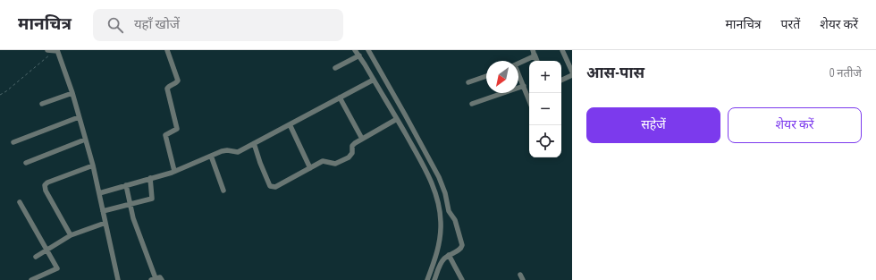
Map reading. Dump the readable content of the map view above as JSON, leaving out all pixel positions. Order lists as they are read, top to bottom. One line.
{"north":"bottom left","page":{"header":"मानचित्र","search":"यहाँ खोजें","nav":["मानचित्र","परतें","शेयर करें"],"heading":["आस-पास","0 नतीजे"],"map_buttons":["+","−"],"buttons":["सहेजें","शेयर करें"]}}
